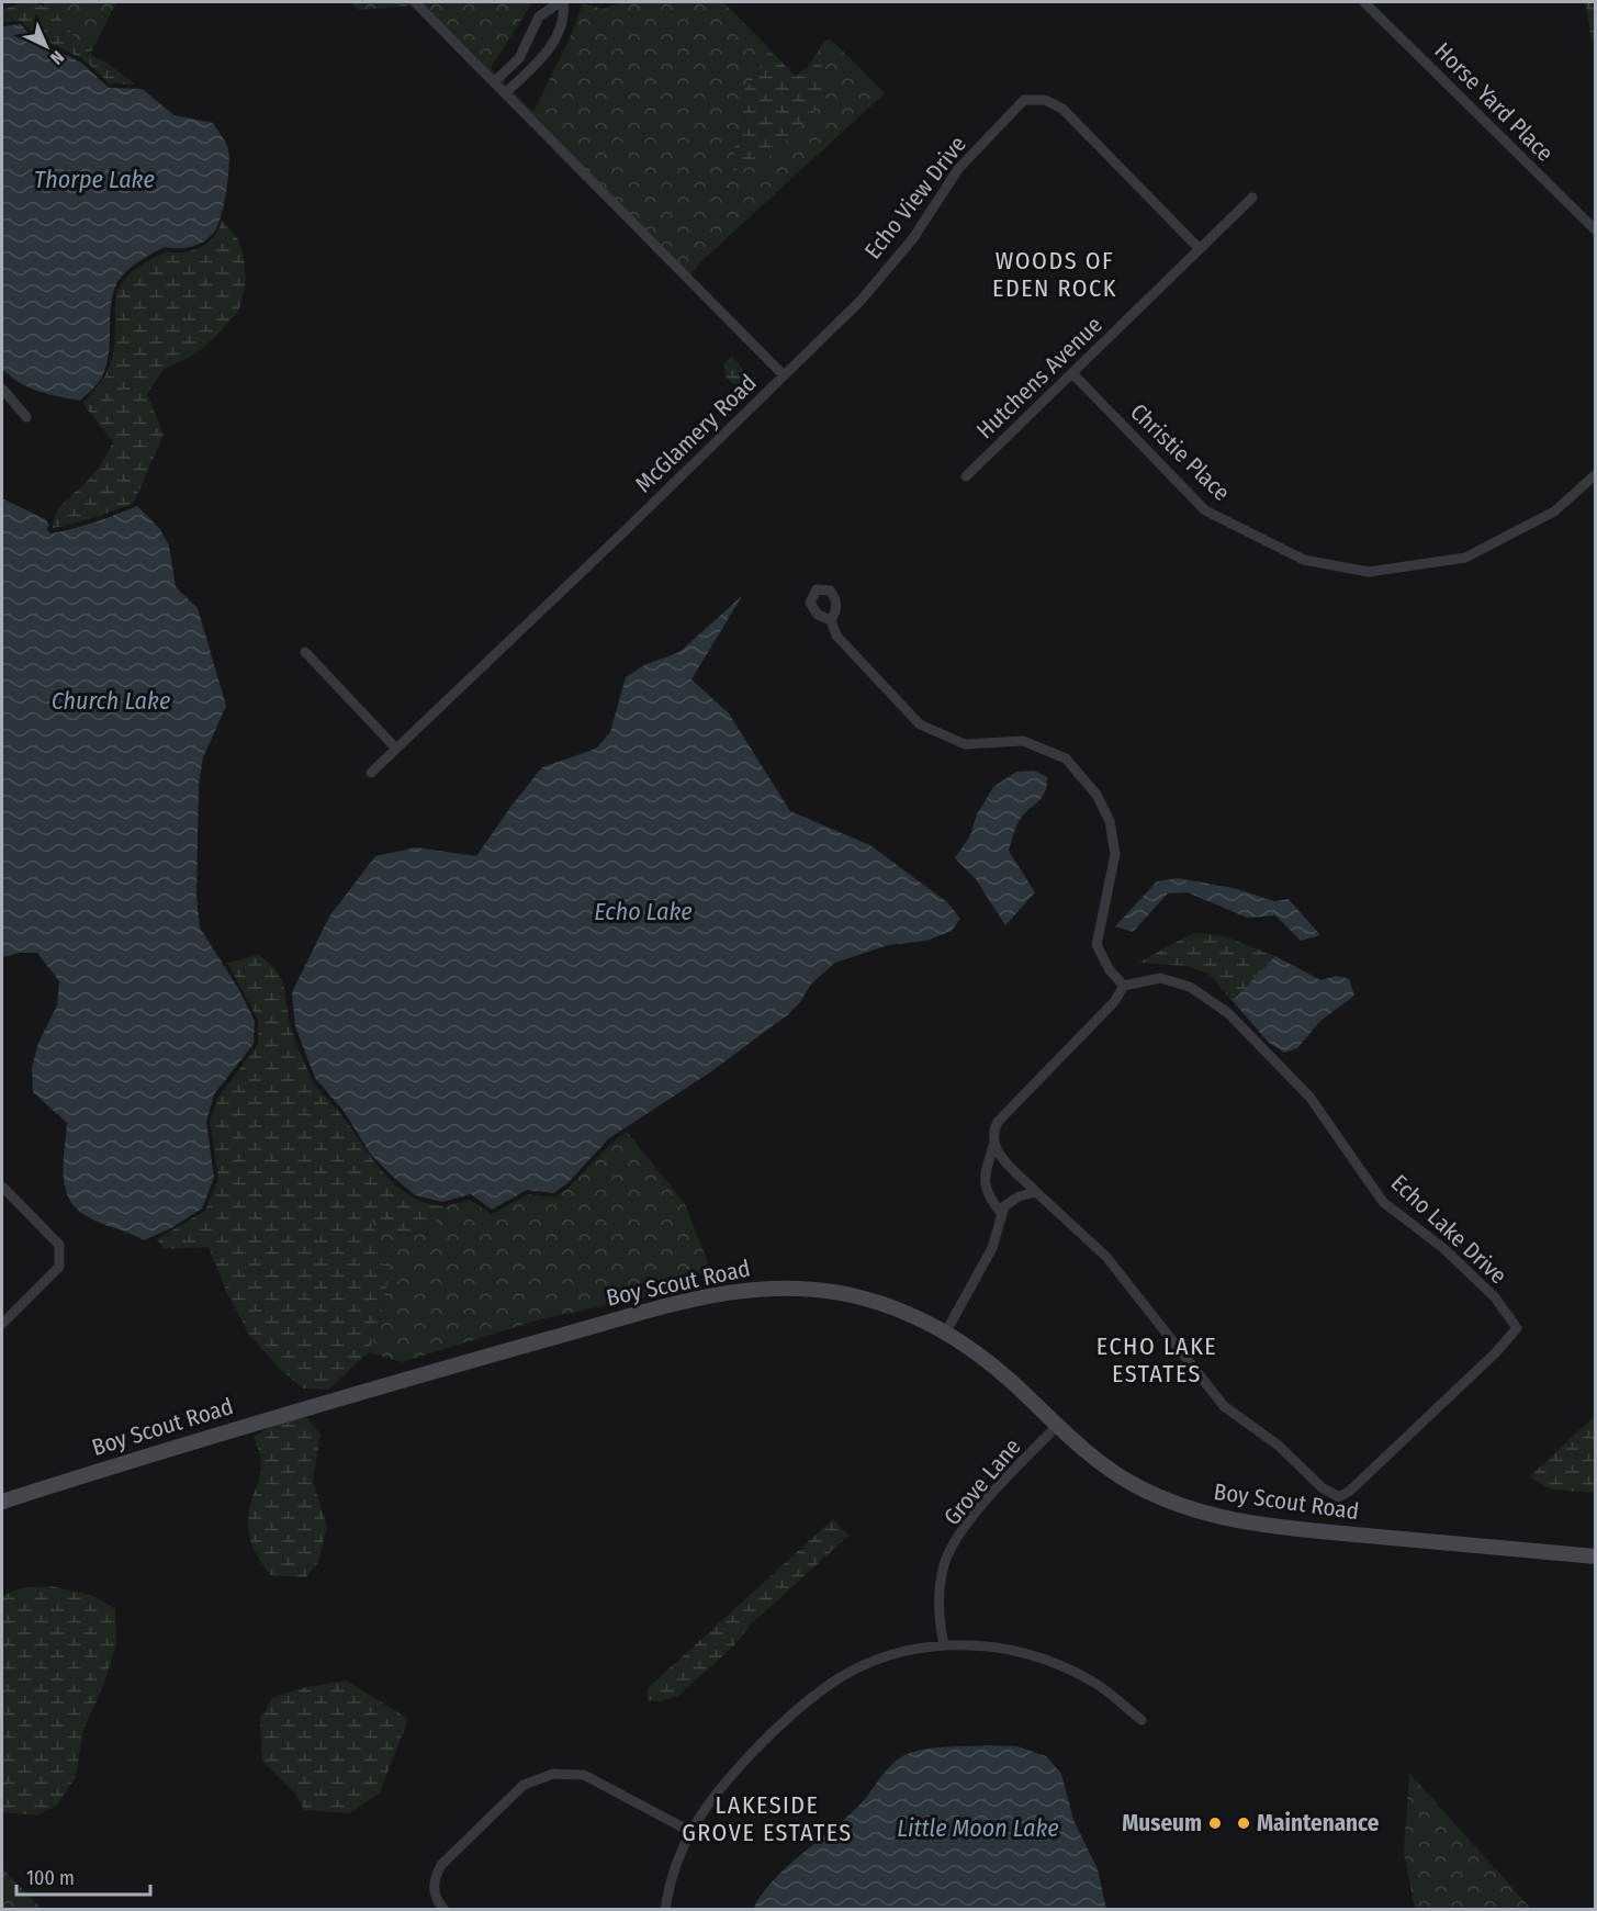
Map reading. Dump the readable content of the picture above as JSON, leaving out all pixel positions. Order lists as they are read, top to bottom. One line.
{"streets":{"street":["Horse Yard Place","Echo View Drive","Hutchens Avenue","McGlamery Road","Christie Place","Echo Lake Drive","Boy Scout Road","Grove Lane"]},"crossings":[["Echo View Drive","Hutchens Avenue"],["Echo View Drive","McGlamery Road"],["Hutchens Avenue","Christie Place"],["Boy Scout Road","Grove Lane"]],"districts":["WOODS OF EDEN ROCK","ECHO LAKE ESTATES","LAKESIDE GROVE ESTATES"],"water":["Thorpe Lake","Church Lake","Echo Lake","Little Moon Lake"],"places":["Museum","Maintenance"],"scale_bar":"100 m","north":"bottom right"}
